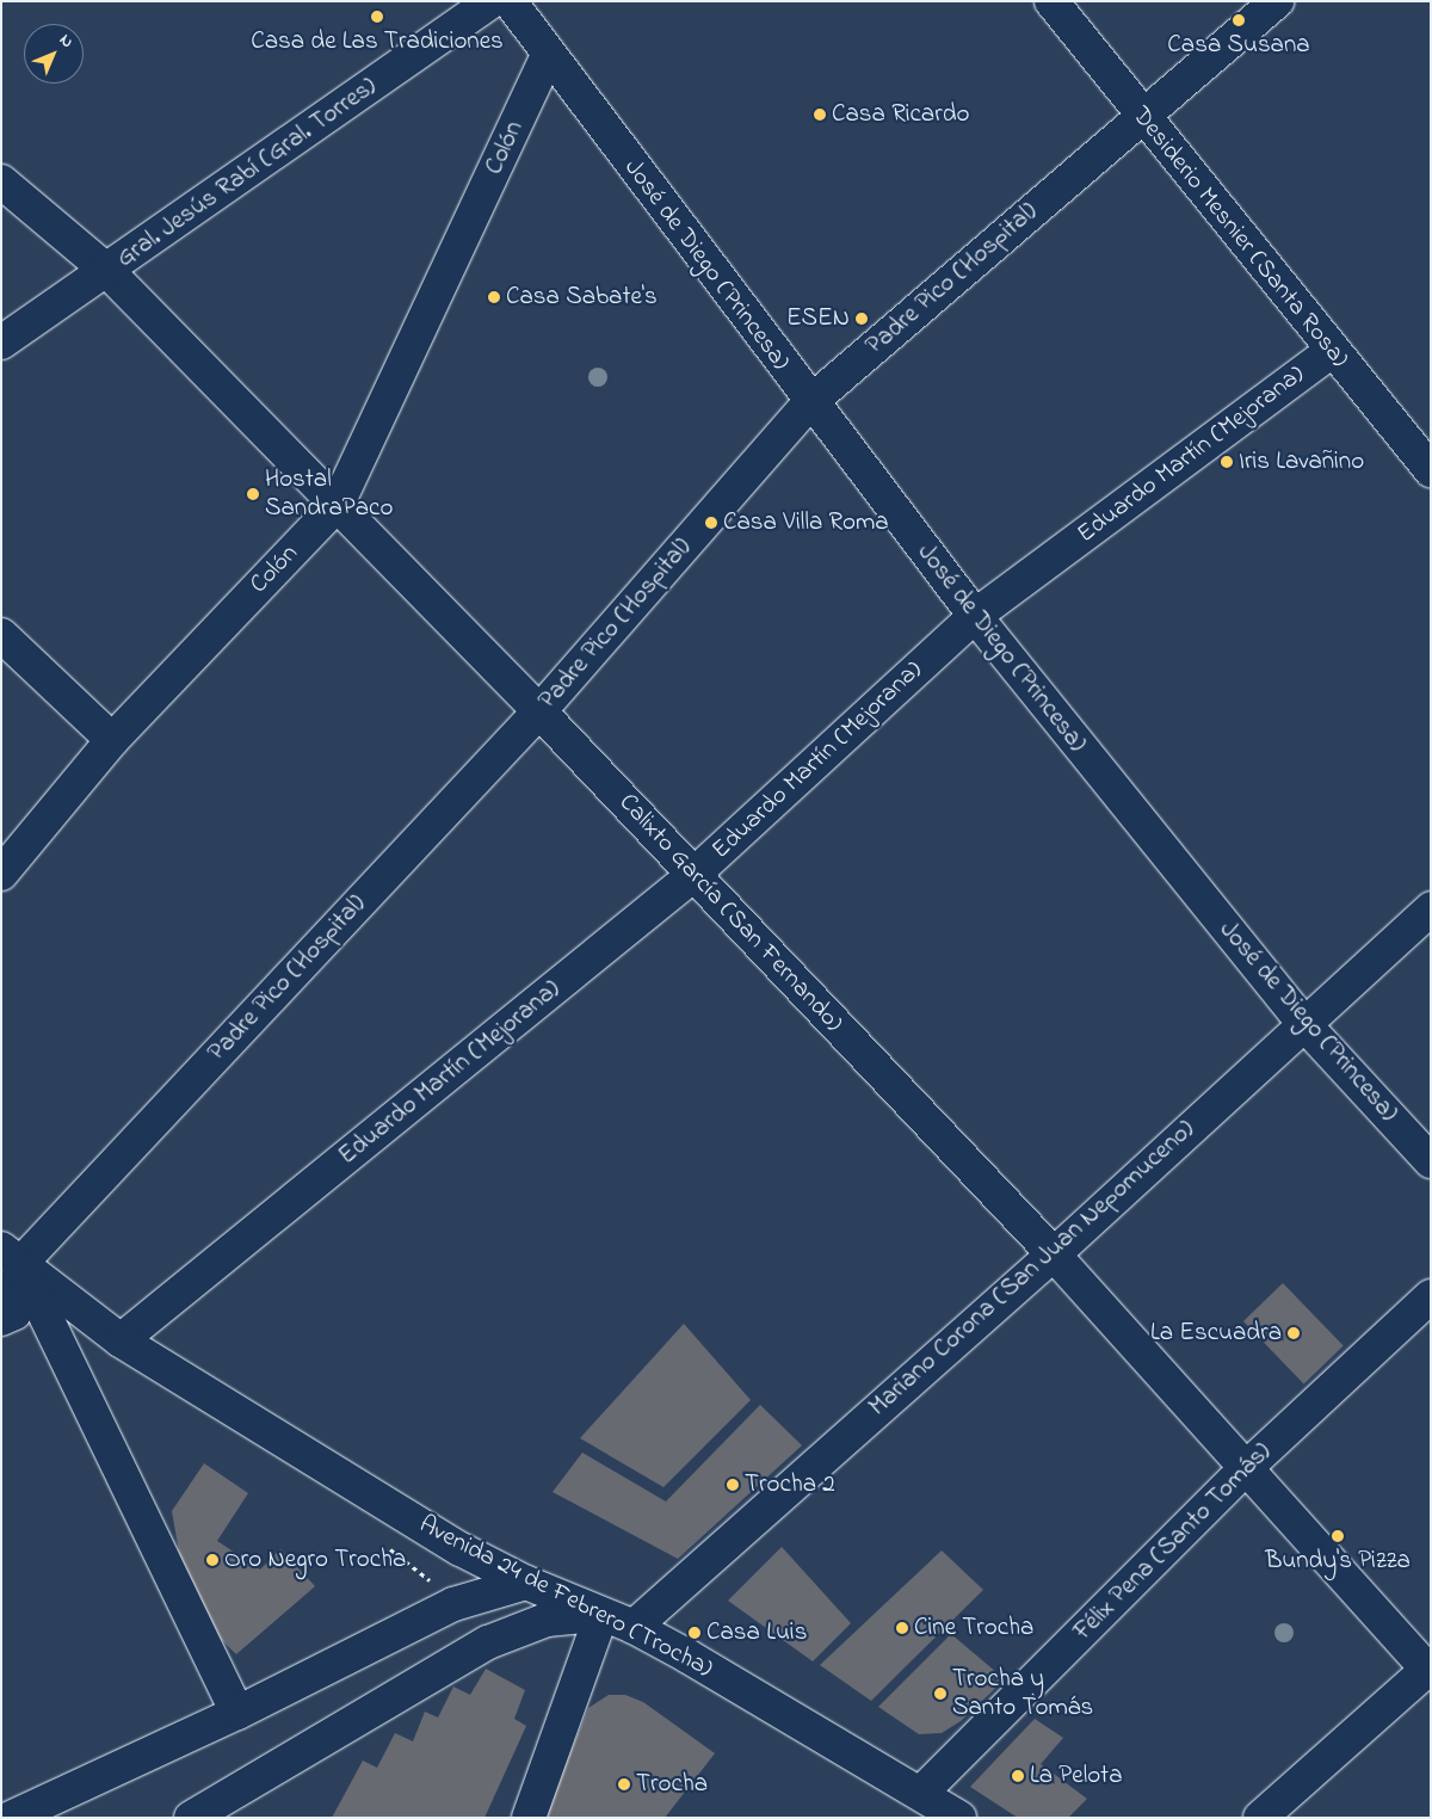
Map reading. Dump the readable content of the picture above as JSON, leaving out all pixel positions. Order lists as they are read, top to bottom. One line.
{"streets":{"street":["Colón","Gral. Jesús Rabí (Gral. Torres)","Desiderio Mesnier (Santa Rosa)","José de Diego (Princesa)","Padre Pico (Hospital)","Eduardo Martín (Mejorana)","Calixto García (San Fernando)","Mariano Corona (San Juan Nepomuceno)","Félix Pena (Santo Tomás)","Avenida 24 de Febrero (Trocha)"]},"crossings":[["Colón","José de Diego (Princesa)"],["Colón","Calixto García (San Fernando)"],["Gral. Jesús Rabí (Gral. Torres)","Calixto García (San Fernando)"],["Desiderio Mesnier (Santa Rosa)","Padre Pico (Hospital)"],["Desiderio Mesnier (Santa Rosa)","Eduardo Martín (Mejorana)"],["José de Diego (Princesa)","Padre Pico (Hospital)"],["José de Diego (Princesa)","Eduardo Martín (Mejorana)"],["José de Diego (Princesa)","Mariano Corona (San Juan Nepomuceno)"],["Padre Pico (Hospital)","Calixto García (San Fernando)"],["Padre Pico (Hospital)","Avenida 24 de Febrero (Trocha)"],["Eduardo Martín (Mejorana)","Calixto García (San Fernando)"],["Eduardo Martín (Mejorana)","Avenida 24 de Febrero (Trocha)"],["Calixto García (San Fernando)","Mariano Corona (San Juan Nepomuceno)"],["Calixto García (San Fernando)","Félix Pena (Santo Tomás)"],["Mariano Corona (San Juan Nepomuceno)","Avenida 24 de Febrero (Trocha)"],["Félix Pena (Santo Tomás)","Avenida 24 de Febrero (Trocha)"]],"places":["Casa de Las Tradiciones","Casa Susana","Casa Ricardo","Casa Sabate's","ESEN","Iris Lavañino","Hostal SandraPaco","Casa Villa Roma","La Escuadra","Trocha 2","Bundy's Pizza","Oro Negro Trocha","Cine Trocha","Casa Luis","Trocha y Santo Tomás","La Pelota","Trocha"],"north":"top right"}
